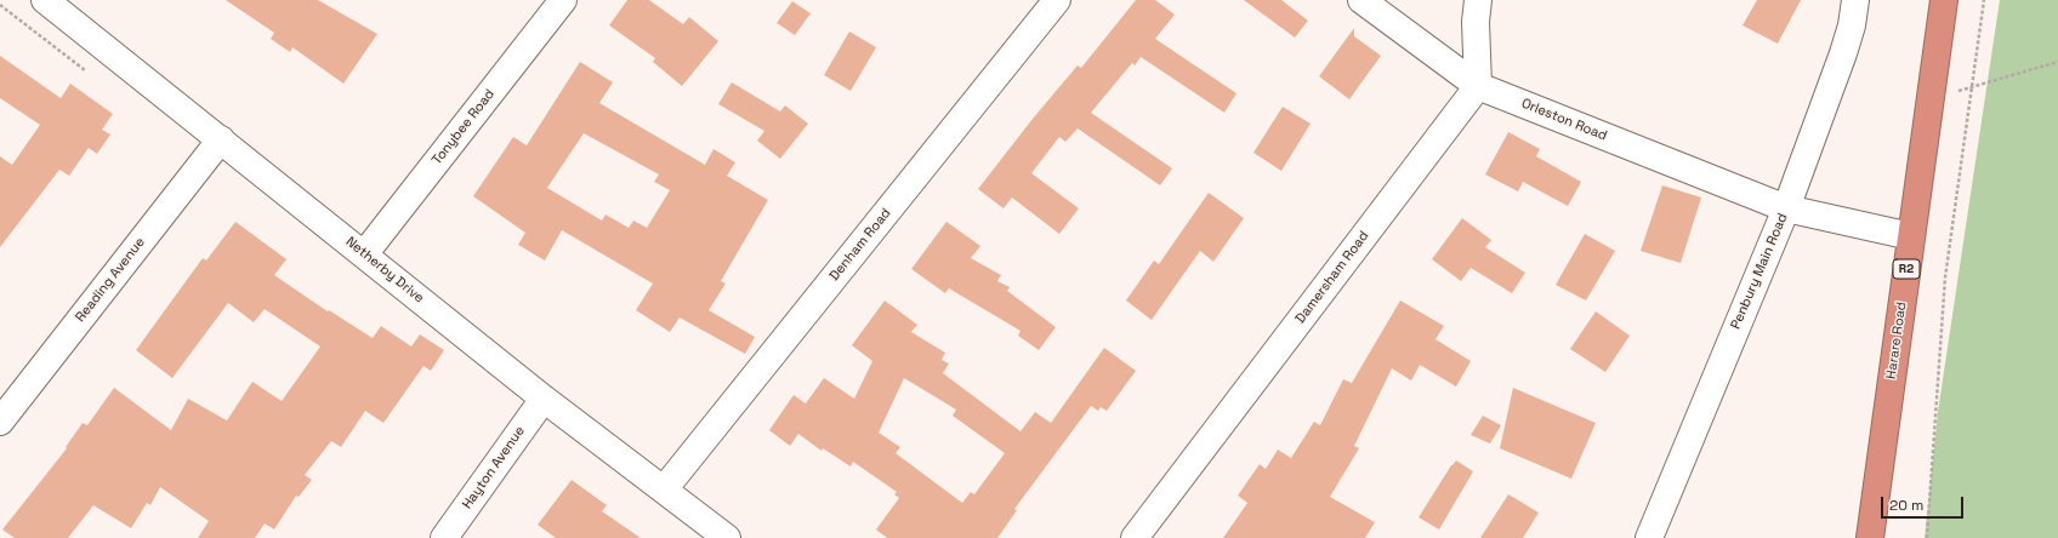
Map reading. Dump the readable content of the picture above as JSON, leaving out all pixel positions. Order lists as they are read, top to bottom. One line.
{"streets":{"highway":["R2","Harare Road"],"street":["Orleston Road","Tonybee Road","Denham Road","Netherby Drive","Penbury Main Road","Damersham Road","Reading Avenue","Hayton Avenue"]},"crossings":[["Orleston Road","Penbury Main Road"],["Orleston Road","Damersham Road"],["Orleston Road","Harare Road"],["Tonybee Road","Netherby Drive"],["Denham Road","Netherby Drive"],["Netherby Drive","Reading Avenue"],["Netherby Drive","Hayton Avenue"]],"scale_bar":"20 m"}
